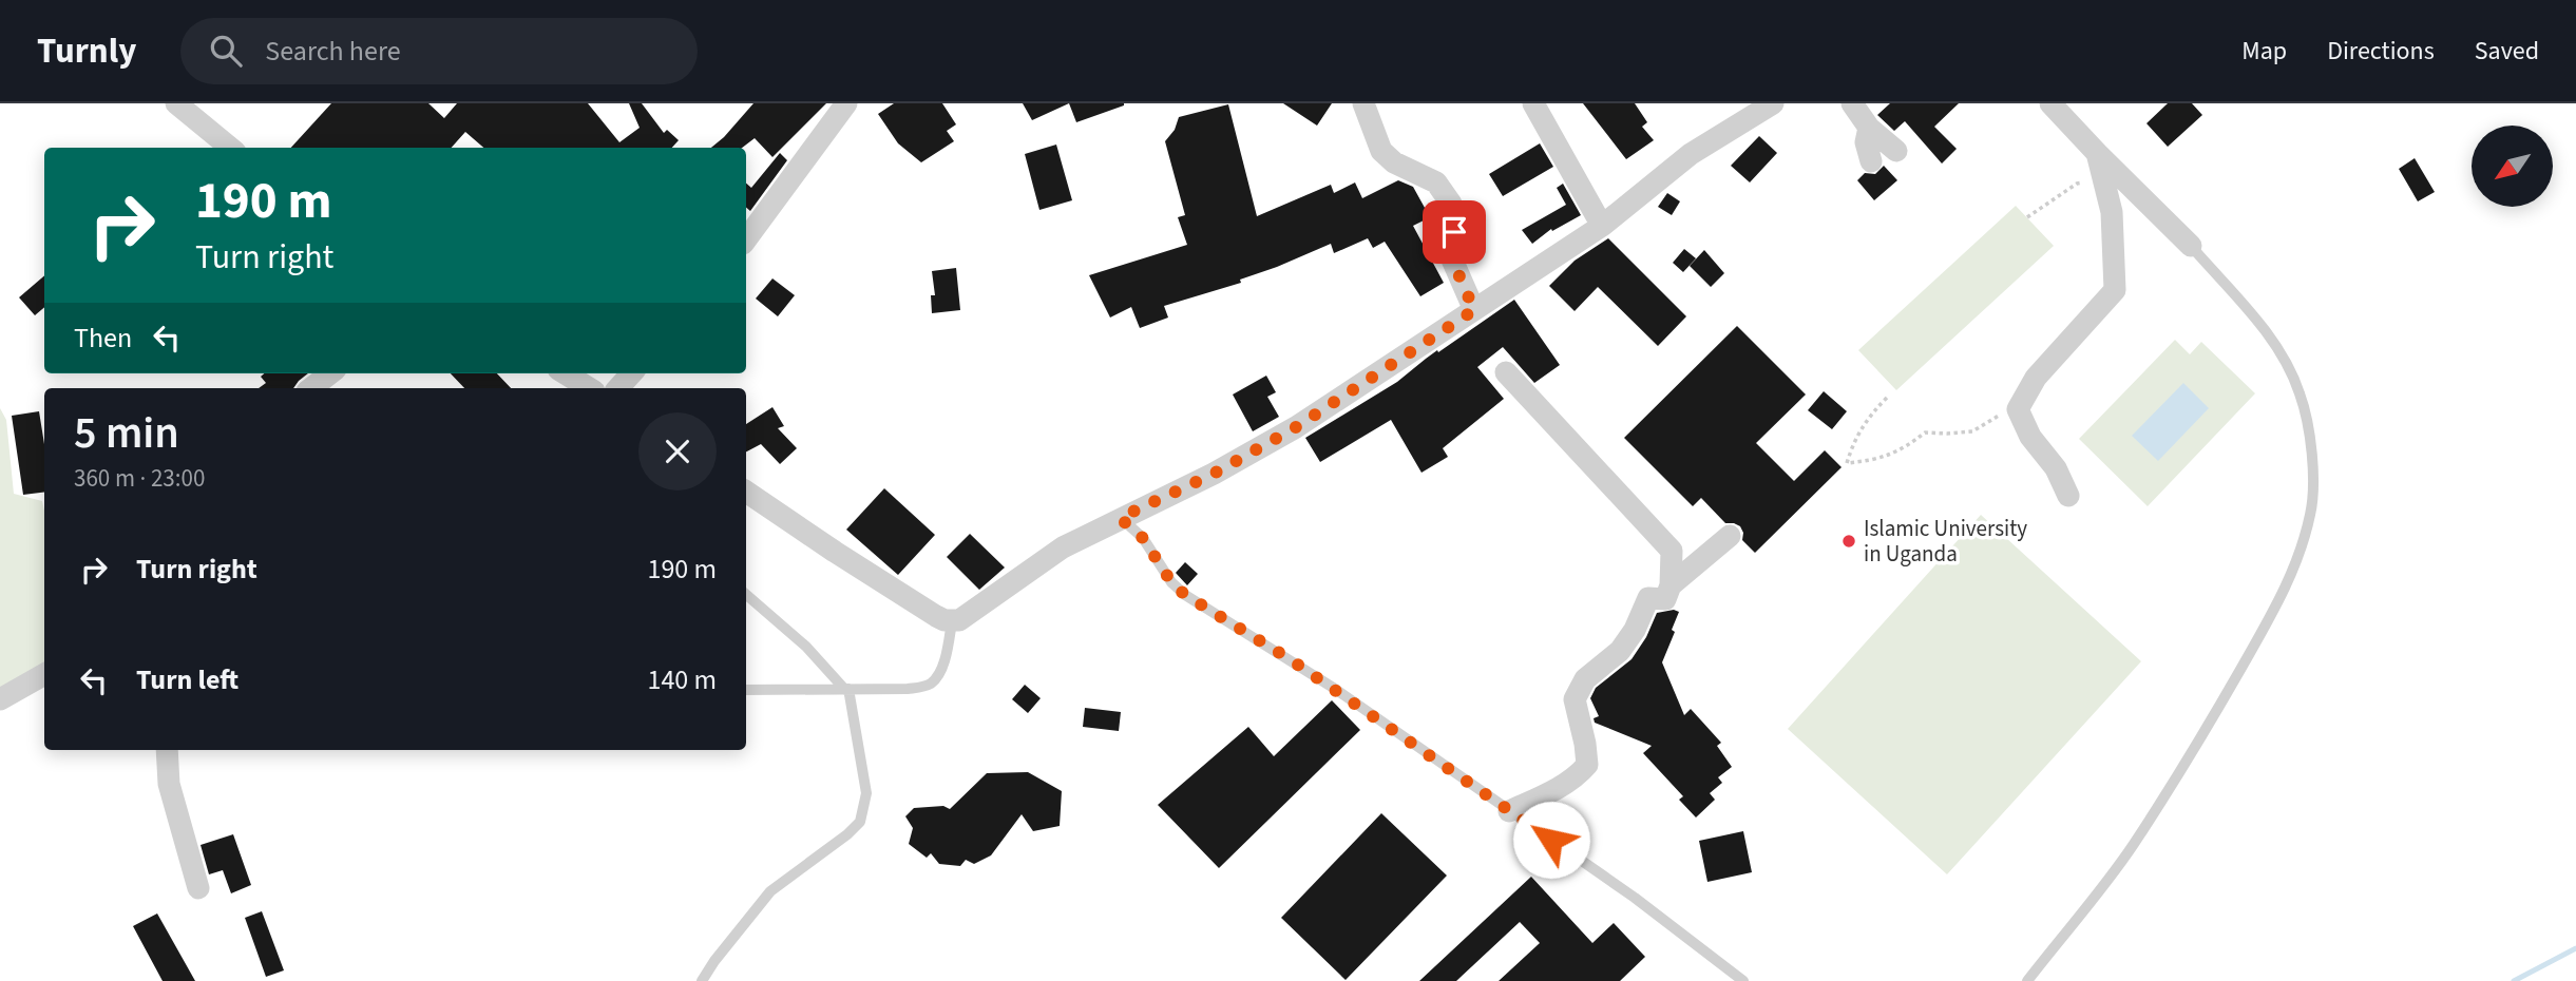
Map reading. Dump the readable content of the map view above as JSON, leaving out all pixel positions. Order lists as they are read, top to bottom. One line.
{"places":["Islamic University in Uganda"],"north":"bottom left","page":{"header":"Turnly","search":"Search here","nav":["Map","Directions","Saved"],"turn":["190 m","Turn right"],"then":"Then","heading":["5 min","360 m · 23:00"],"list":[{"name":"Turn right","value":"190 m"},{"name":"Turn left","value":"140 m"}]}}
